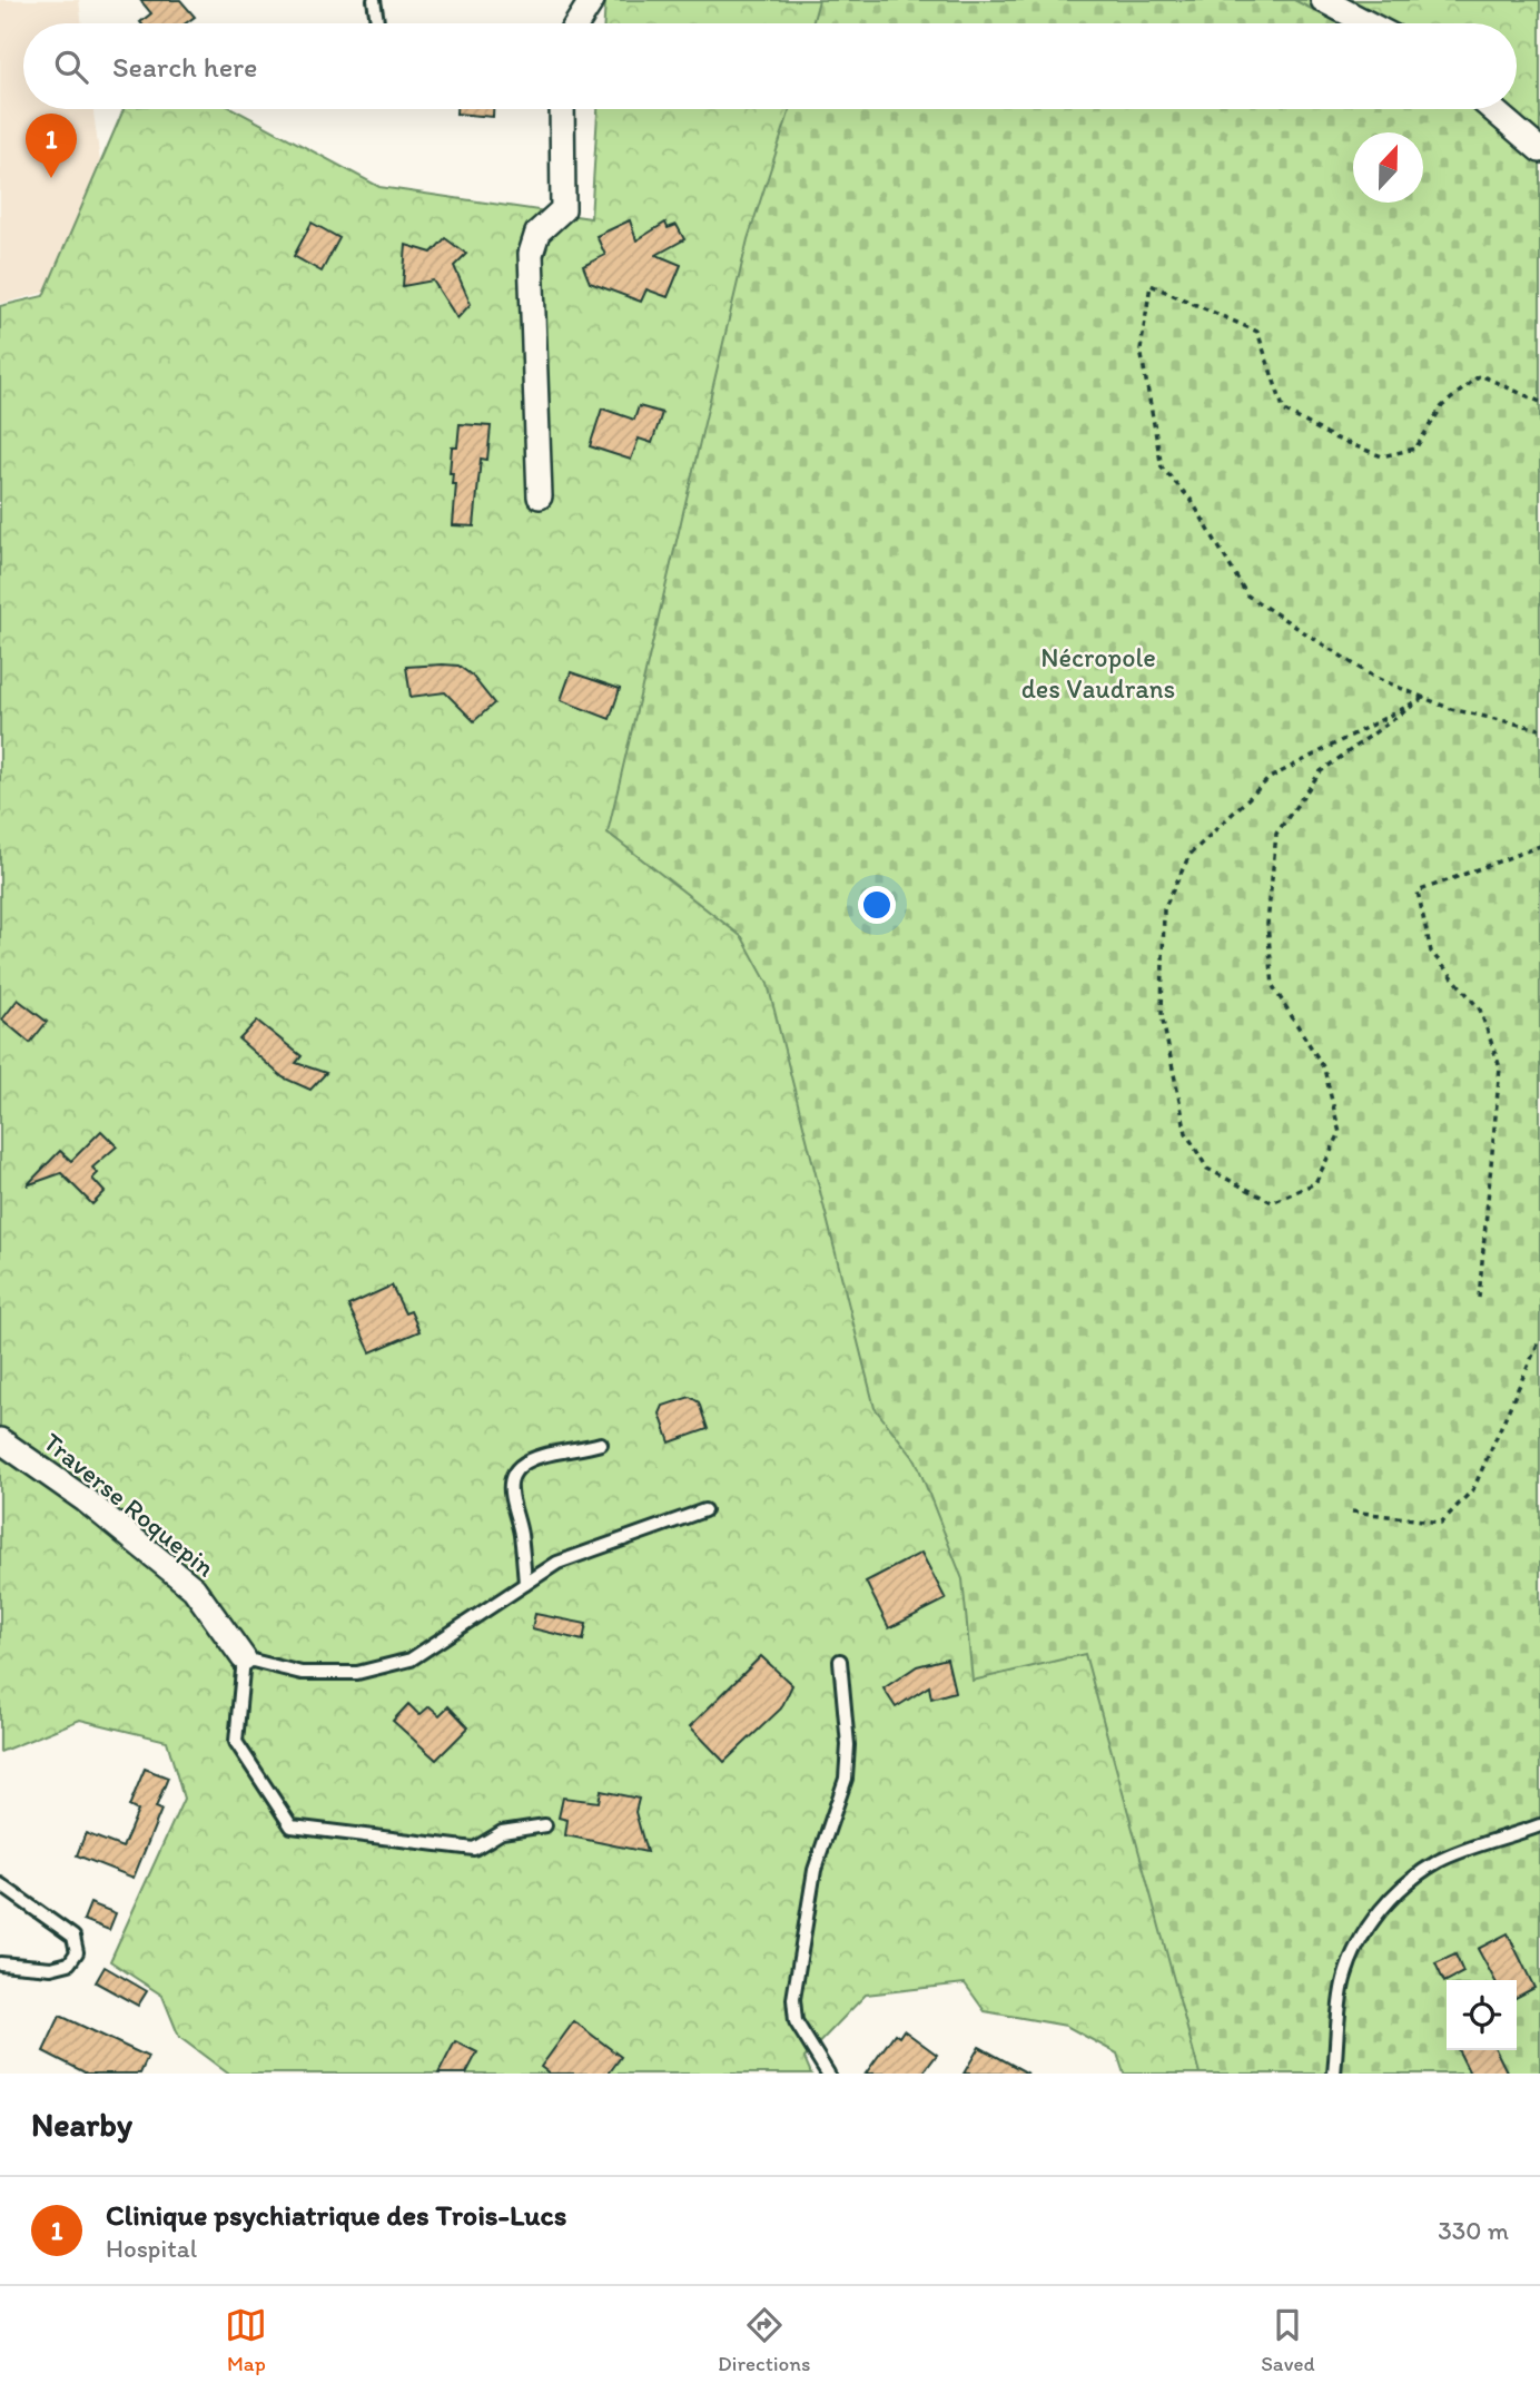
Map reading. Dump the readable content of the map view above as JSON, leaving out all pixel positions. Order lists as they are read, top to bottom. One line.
{"streets":{"street":["Traverse Roquepin"]},"parks":["Nécropole des Vaudrans"],"north":"top","page":{"search":"Search here","pins":"1","heading":"Nearby","list":[{"mark":"1","name":"Clinique psychiatrique des Trois-Lucs","note":"Hospital","value":"330 m"}],"nav":["Map","Directions","Saved"]}}
